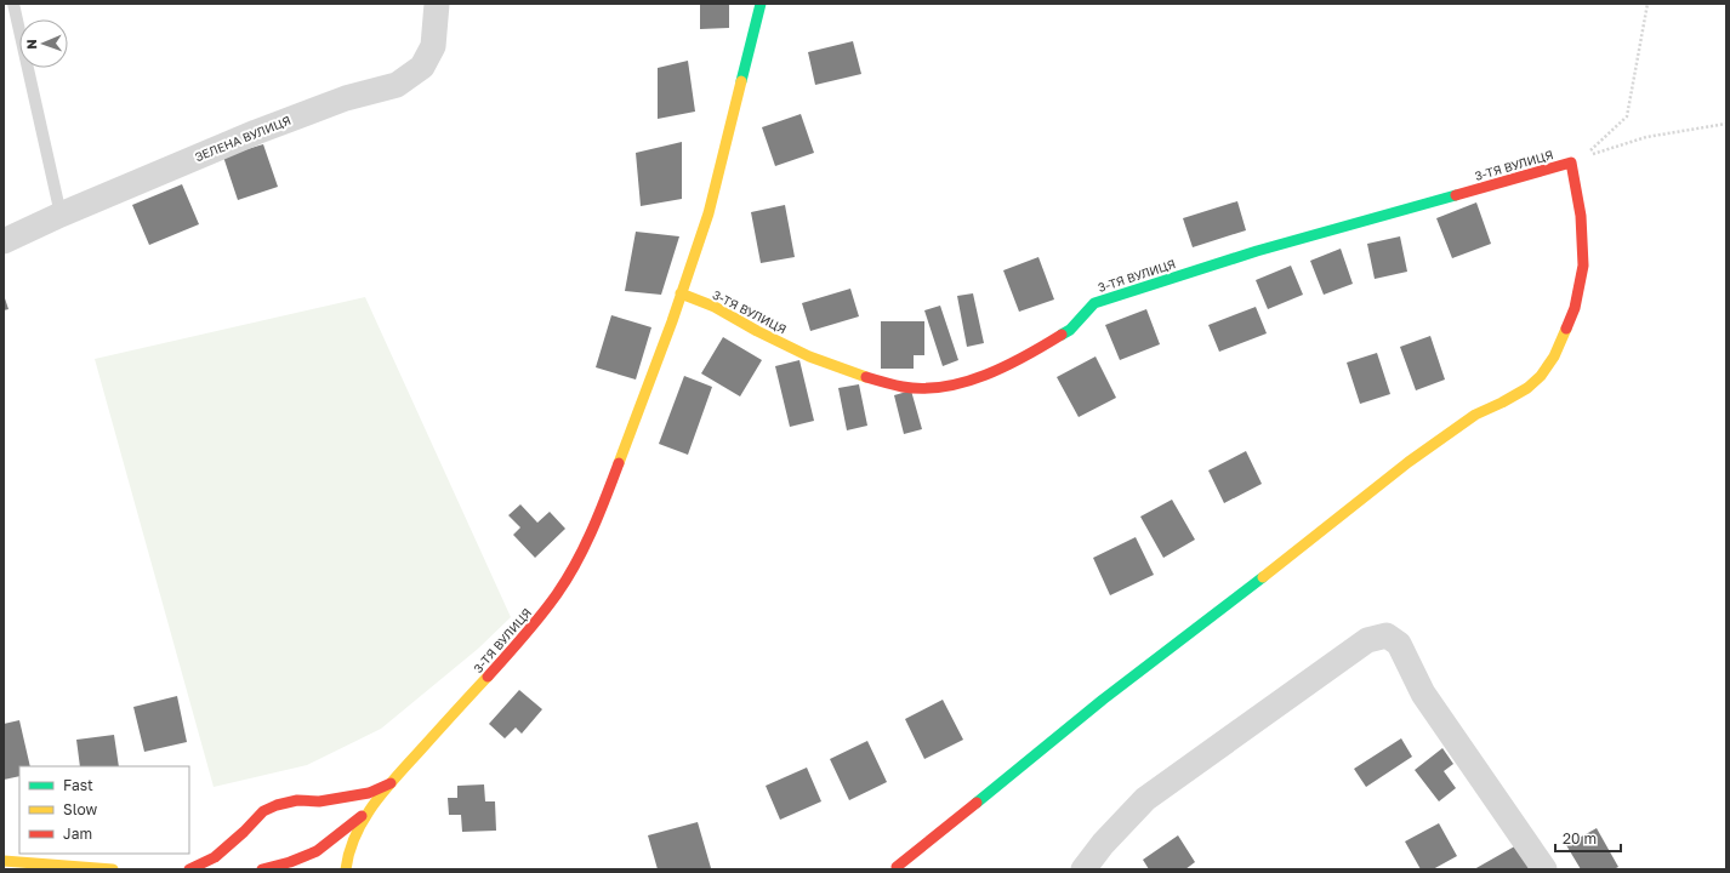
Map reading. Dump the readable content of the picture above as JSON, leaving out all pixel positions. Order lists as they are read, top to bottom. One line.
{"streets":{"street":["ЗЕЛЕНА ВУЛИЦЯ","3-ТЯ ВУЛИЦЯ"]},"legend":["Fast","Slow","Jam"],"scale_bar":"20 m","north":"left"}
